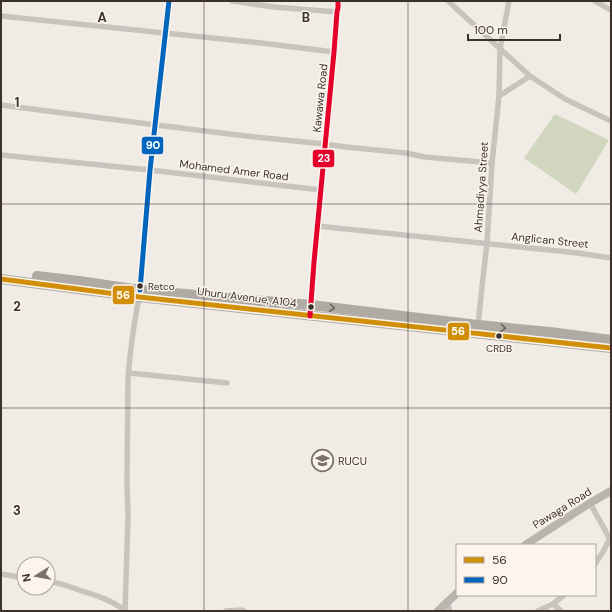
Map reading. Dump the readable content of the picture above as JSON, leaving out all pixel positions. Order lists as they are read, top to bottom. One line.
{"streets":{"highway":["Uhuru Avenue, A104"],"main road":["Pawaga Road"],"street":["Kawawa Road","Mohamed Amer Road","Ahmadiyya Street","Anglican Street"]},"crossings":[["Kawawa Road","Mohamed Amer Road"],["Kawawa Road","Anglican Street"],["Kawawa Road","Uhuru Avenue, A104"],["Ahmadiyya Street","Anglican Street"],["Ahmadiyya Street","Uhuru Avenue, A104"]],"places":{"other":["Retco","CRDB"],"school or university":["RUCU"]},"lines":["transit line 90","transit line 23","transit line 56"],"legend":["56","90"],"scale_bar":"100 m","north":"left","grid":{"columns":["A","B"],"rows":["1","2","3"]}}
